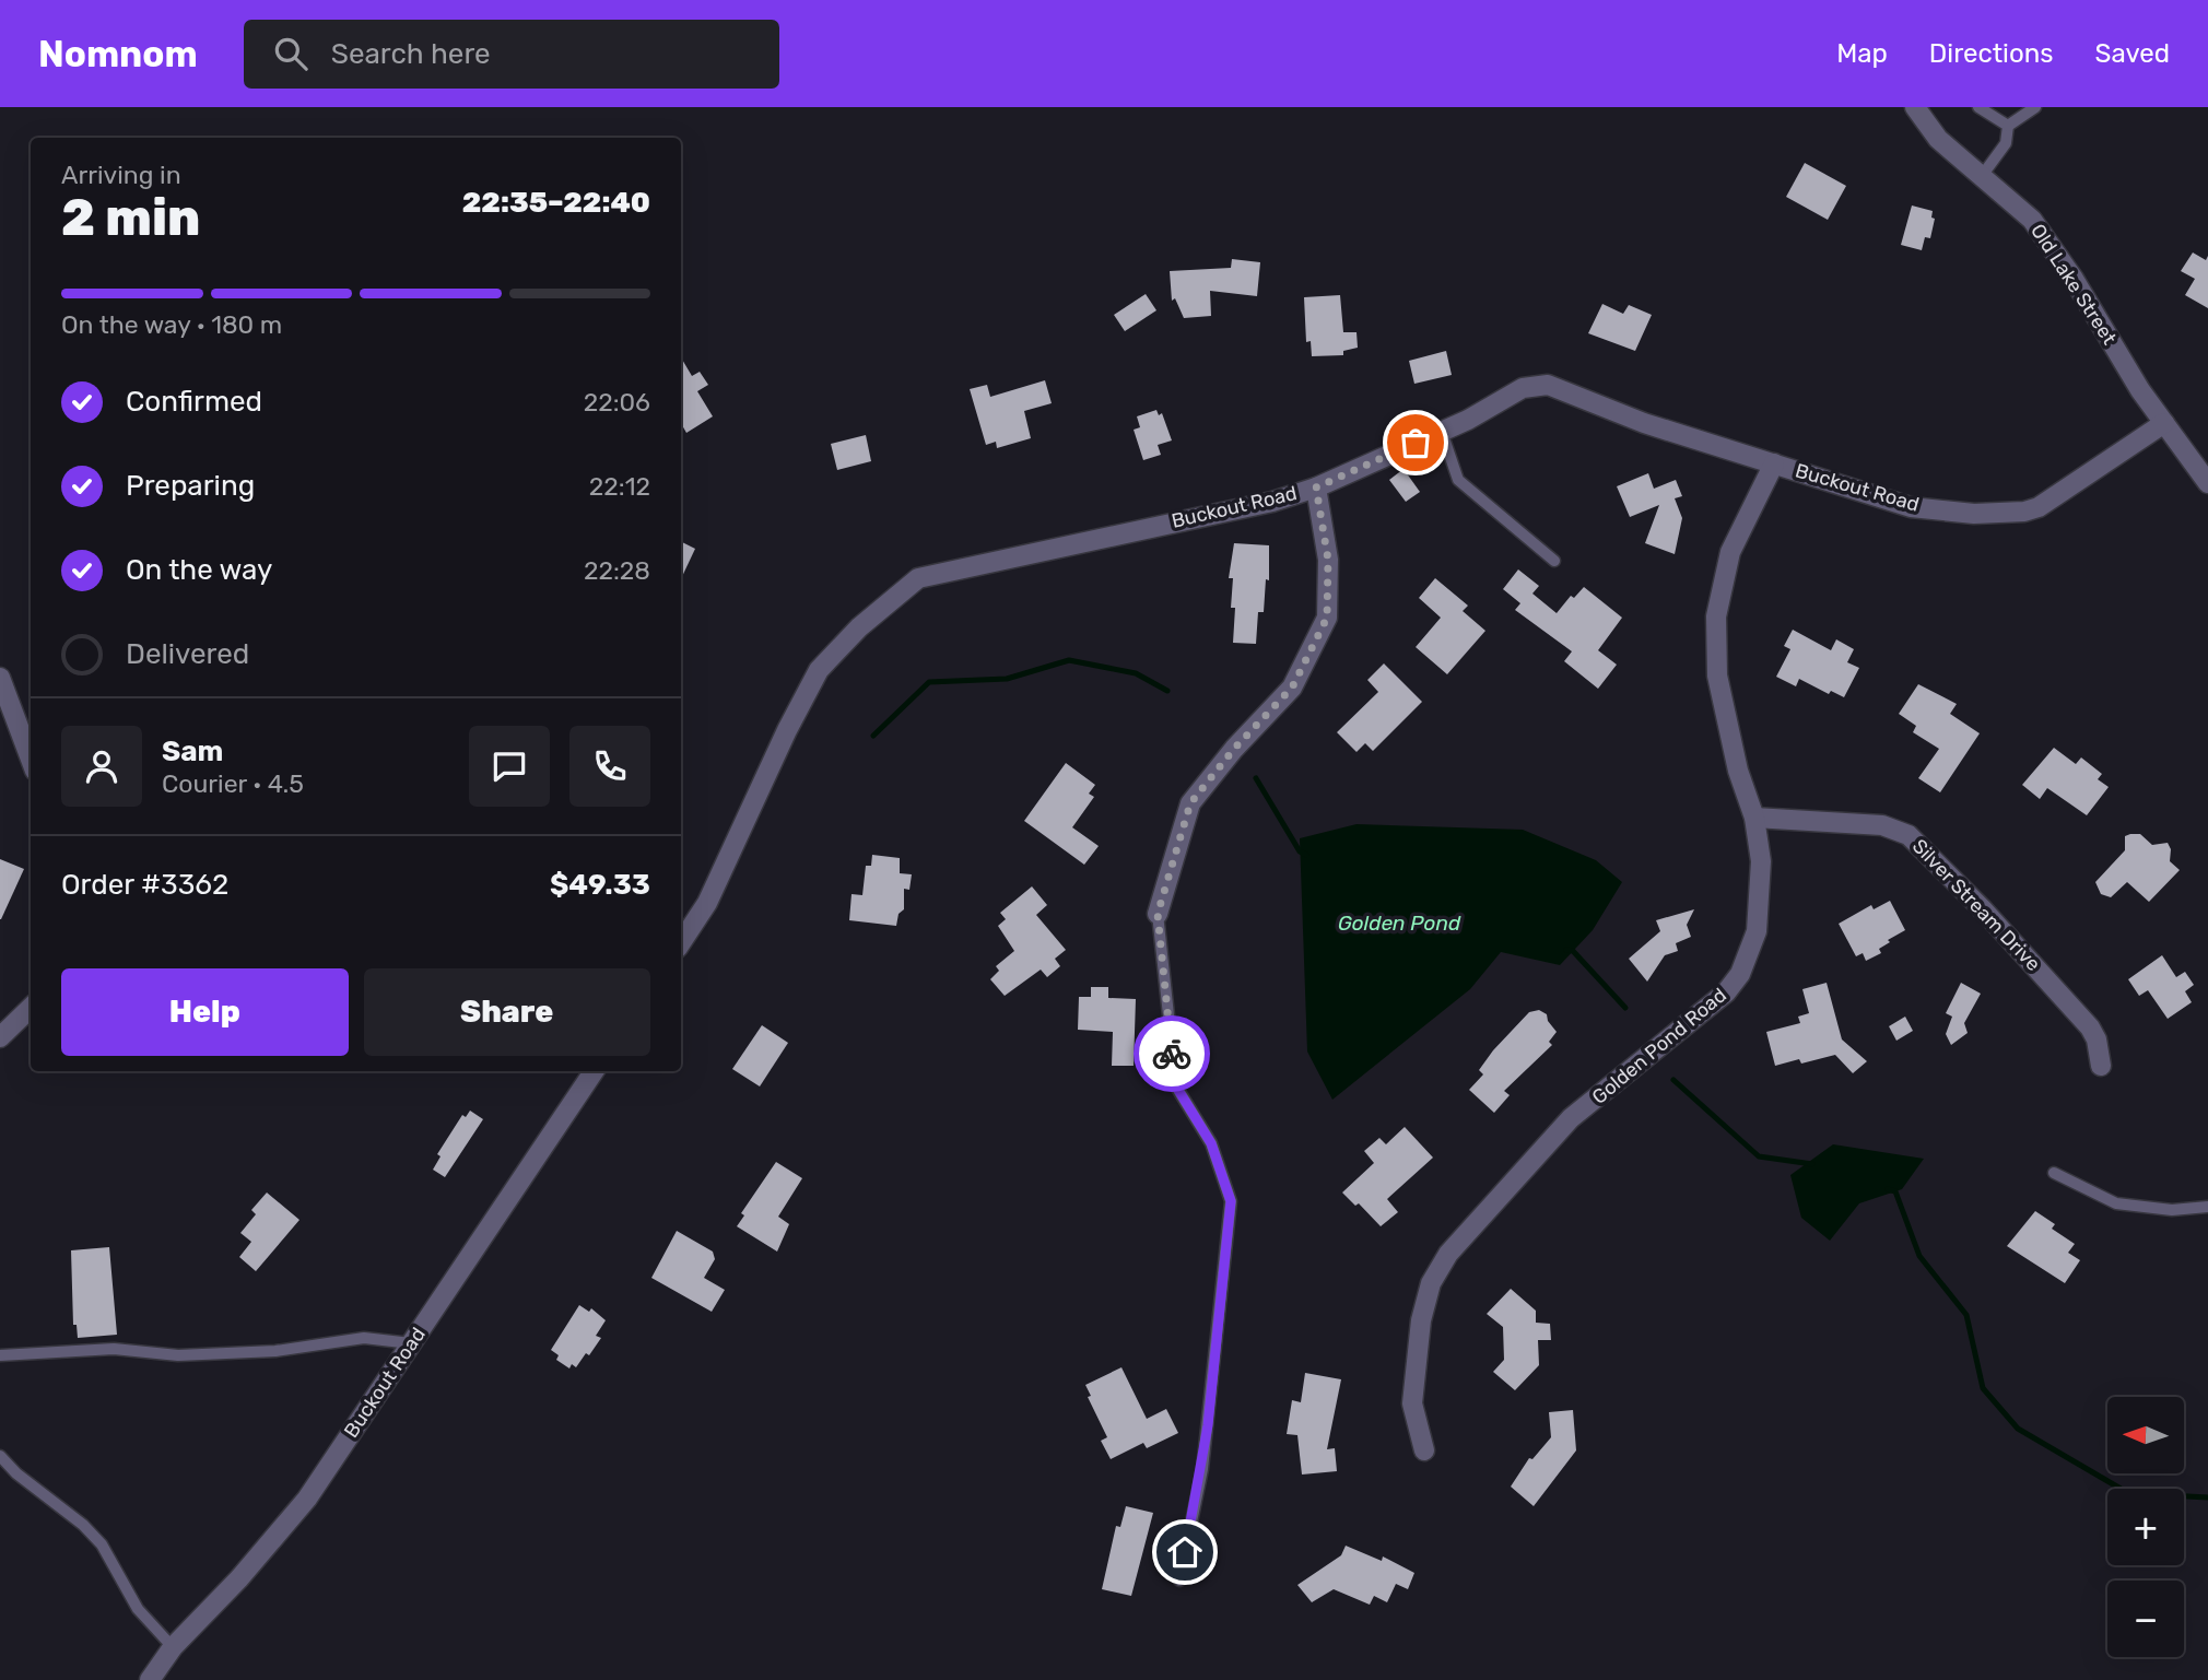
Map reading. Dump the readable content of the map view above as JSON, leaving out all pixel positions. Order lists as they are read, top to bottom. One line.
{"streets":{"street":["Old Lake Street","Buckout Road","Silver Stream Drive","Golden Pond Road"]},"crossings":[["Old Lake Street","Buckout Road"],["Buckout Road","Golden Pond Road"],["Silver Stream Drive","Golden Pond Road"]],"water":["Golden Pond"],"north":"left","page":{"header":"Nomnom","search":"Search here","nav":["Map","Directions","Saved"],"heading":["2 min","Arriving in","22:35–22:40"],"panel":["Sam","Courier · 4.5","Order #3362","$49.33"],"bar":"On the way · 180 m","list":[["Confirmed","22:06"],["Preparing","22:12"],["On the way","22:28"],"Delivered"],"buttons":["Help","Share"],"map_buttons":["+","−"]}}
